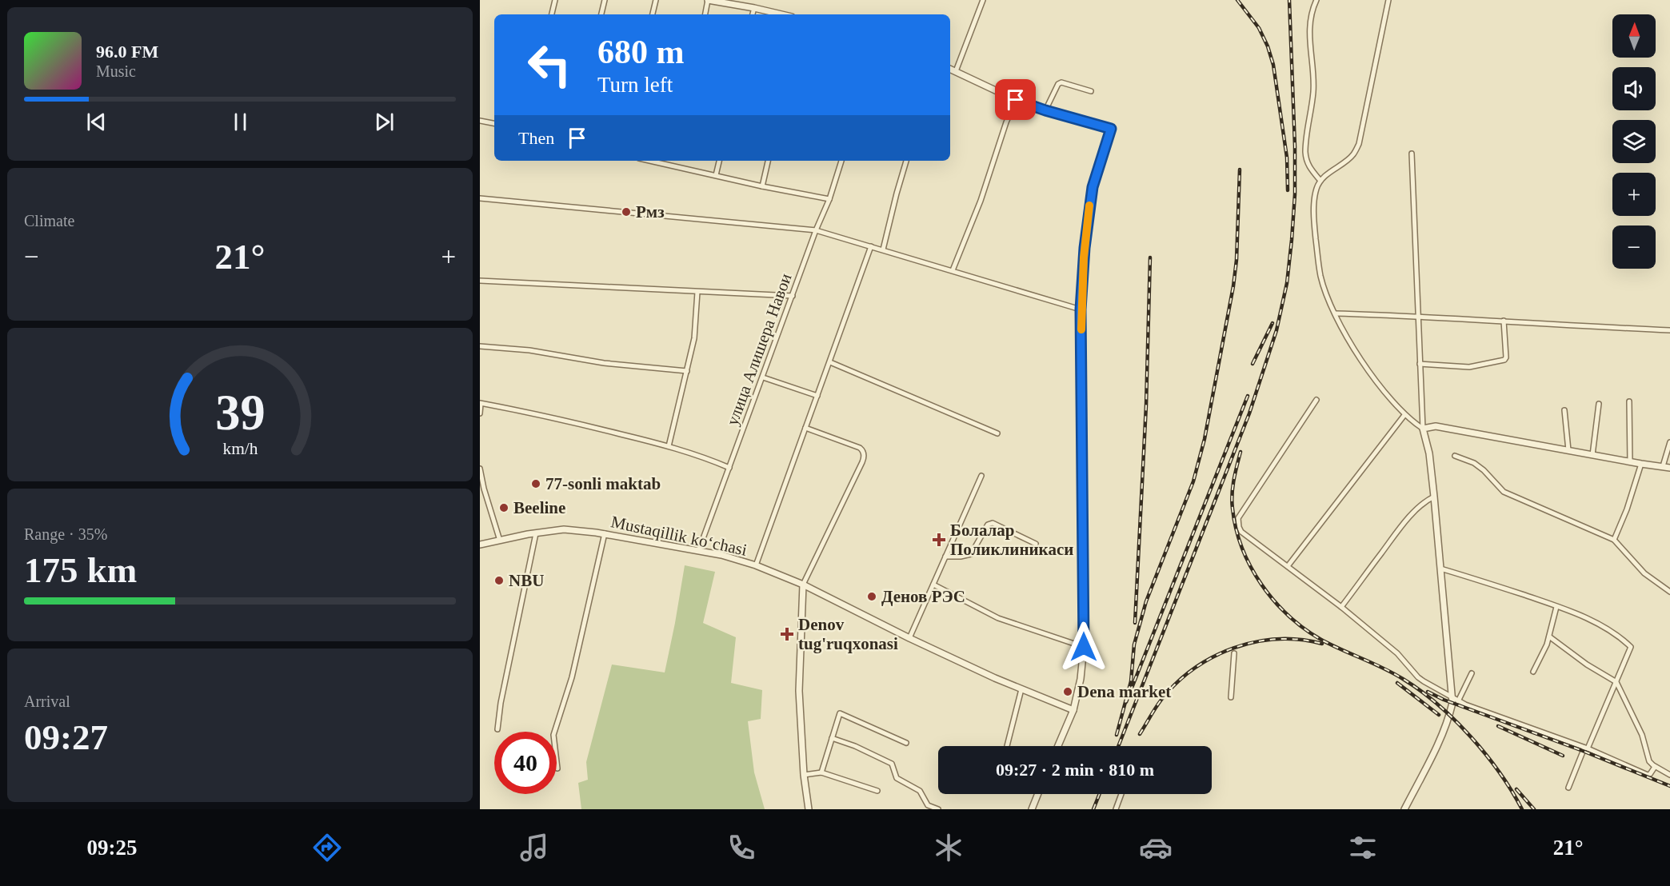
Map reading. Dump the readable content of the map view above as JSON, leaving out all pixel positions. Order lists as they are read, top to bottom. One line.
{"streets":{"street":["улица Алишера Навои","Mustaqillik ko‘chasi"]},"crossings":[["улица Алишера Навои","Mustaqillik ko‘chasi"]],"places":{"other":["Рмз","77-sonli maktab","Beeline","NBU","Денов РЭС","Dena market"],"health":["Болалар Поликлиникаси","Denov tug'ruqxonasi"]},"north":"top","page":{"map_buttons":["+","−"],"turn":["680 m","Turn left"],"song":["96.0 FM","Music"],"then":"Then","tile":["Climate",["Range · 35%","175 km"],["Arrival","09:27"]],"heat":["−","21°","+"],"limit":"40","trip":"09:27 · 2 min · 810 m","tabs":["09:25","21°"],"gauge":["39","km/h"]}}
